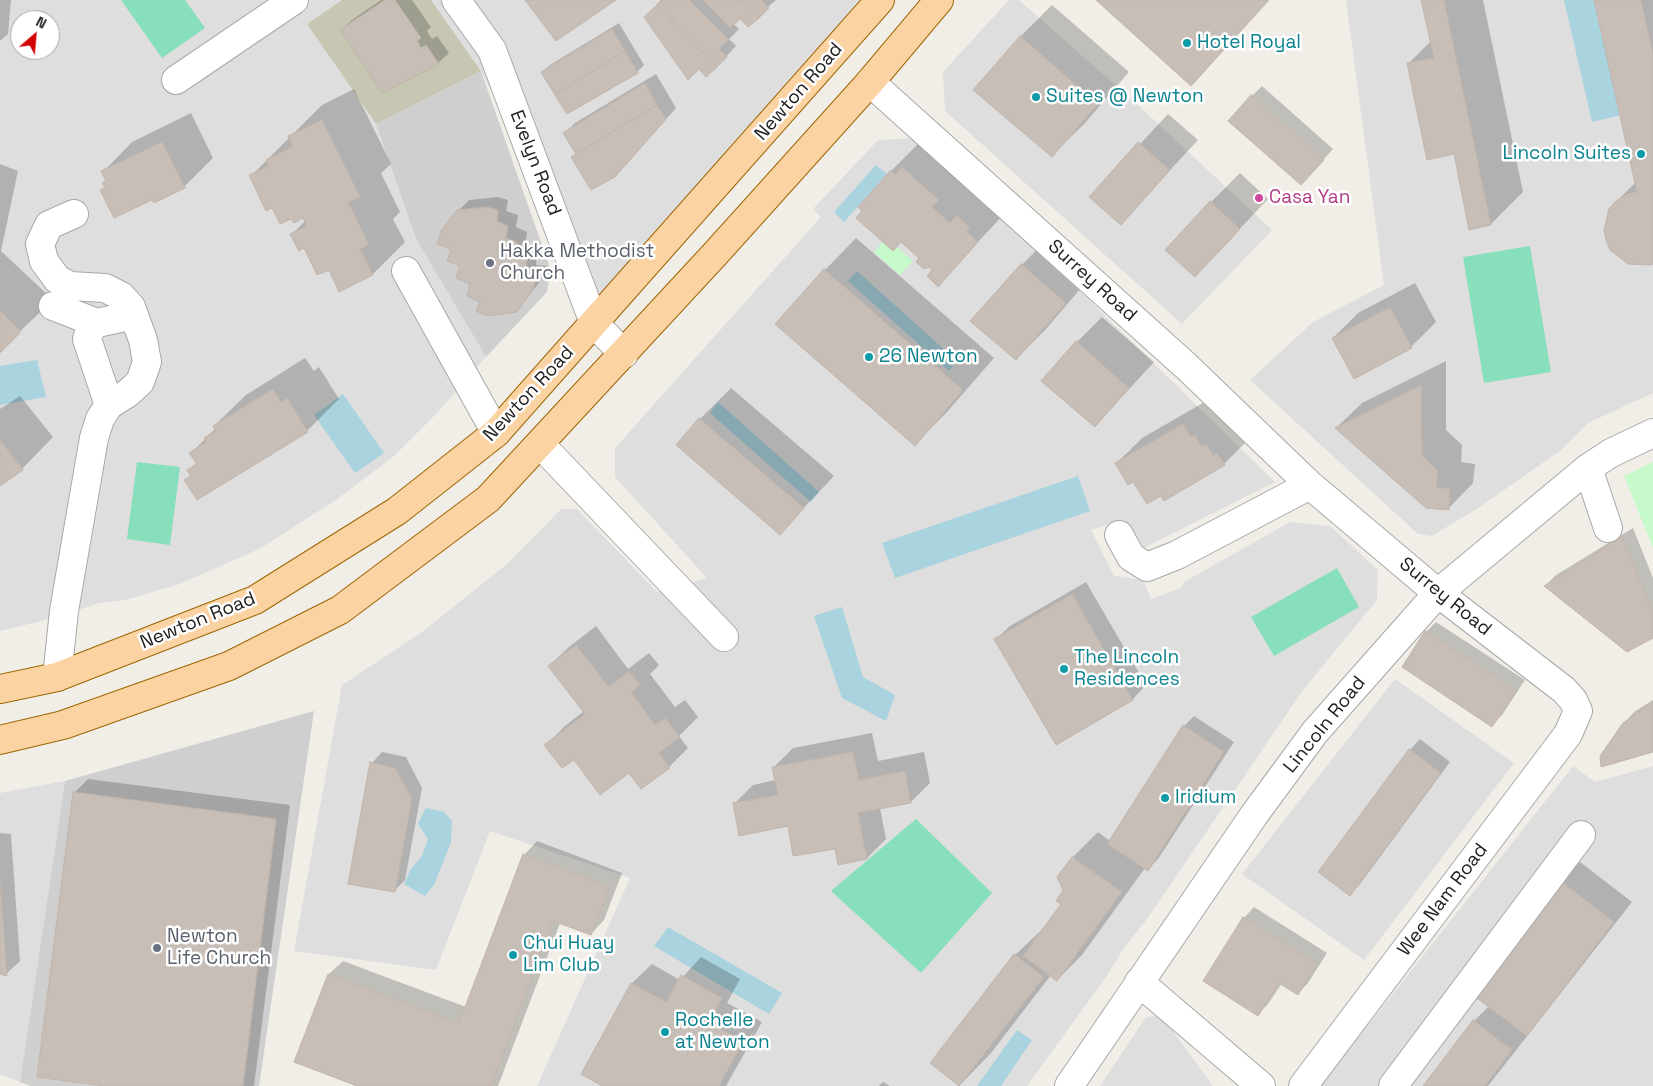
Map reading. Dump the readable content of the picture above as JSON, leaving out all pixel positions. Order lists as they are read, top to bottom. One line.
{"streets":{"main road":["Newton Road"],"street":["Evelyn Road","Surrey Road","Lincoln Road","Wee Nam Road"]},"crossings":[["Newton Road","Evelyn Road"],["Surrey Road","Lincoln Road"],["Surrey Road","Wee Nam Road"]],"places":["Hotel Royal","Suites @ Newton","Lincoln Suites","Casa Yan","Hakka Methodist Church","26 Newton","The Lincoln Residences","Iridium","Newton Life Church","Chui Huay Lim Club","Rochelle at Newton"],"north":"top right"}
